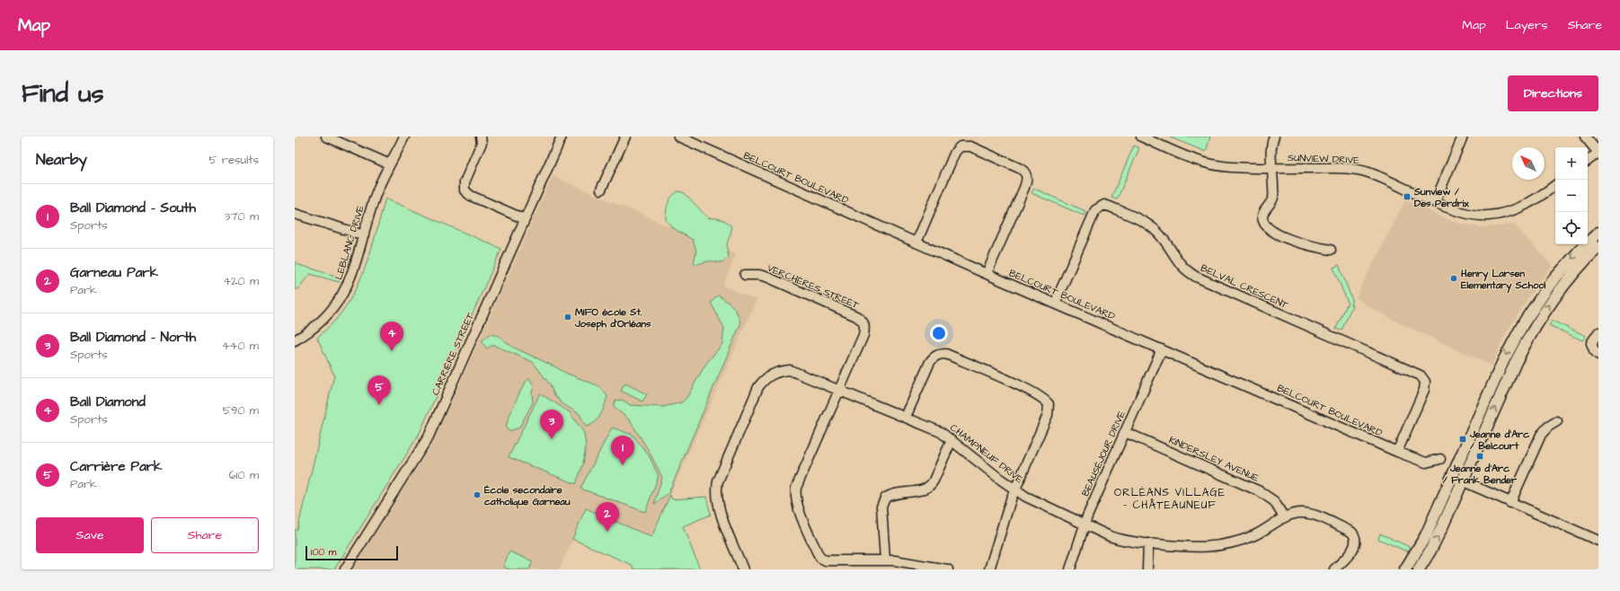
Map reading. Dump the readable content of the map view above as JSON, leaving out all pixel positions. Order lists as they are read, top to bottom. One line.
{"streets":{"street":["SUNVIEW DRIVE","BELCOURT BOULEVARD","LEBLANC DRIVE","VERCHÈRES STREET","BELVAL CRESCENT","CARRIÈRE STREET","CHAMPNEUF DRIVE","BEAUSÉJOUR DRIVE","KINDERSLEY AVENUE"]},"crossings":[["BELCOURT BOULEVARD","BELVAL CRESCENT"],["BELCOURT BOULEVARD","BEAUSÉJOUR DRIVE"],["VERCHÈRES STREET","CHAMPNEUF DRIVE"],["CHAMPNEUF DRIVE","BEAUSÉJOUR DRIVE"],["CHAMPNEUF DRIVE","KINDERSLEY AVENUE"],["BEAUSÉJOUR DRIVE","KINDERSLEY AVENUE"]],"districts":["ORLÉANS VILLAGE - CHÂTEAUNEUF"],"places":{"transit":["Sunview / Des Perdrix","Jeanne d'Arc / Belcourt","Jeanne d'Arc / Frank Bender"],"other":["Henry Larsen Elementary School","MIFO école St. Joseph d'Orléans","École secondaire catholique Garneau"]},"scale_bar":"100 m","north":"top left","page":{"header":"Map","nav":["Map","Layers","Share"],"buttons":["Directions",["Save","Share"]],"title":"Find us","heading":["Nearby","5 results"],"map_buttons":["+","−"],"list":[{"mark":"1","name":"Ball Diamond - South","note":"Sports","value":"370 m"},{"mark":"2","name":"Garneau Park","note":"Park","value":"420 m"},{"mark":"3","name":"Ball Diamond - North","note":"Sports","value":"440 m"},{"mark":"4","name":"Ball Diamond","note":"Sports","value":"590 m"},{"mark":"5","name":"Carrière Park","note":"Park","value":"610 m"}],"pins":["4","5","3","1","2"],"scale":"100 m"}}
